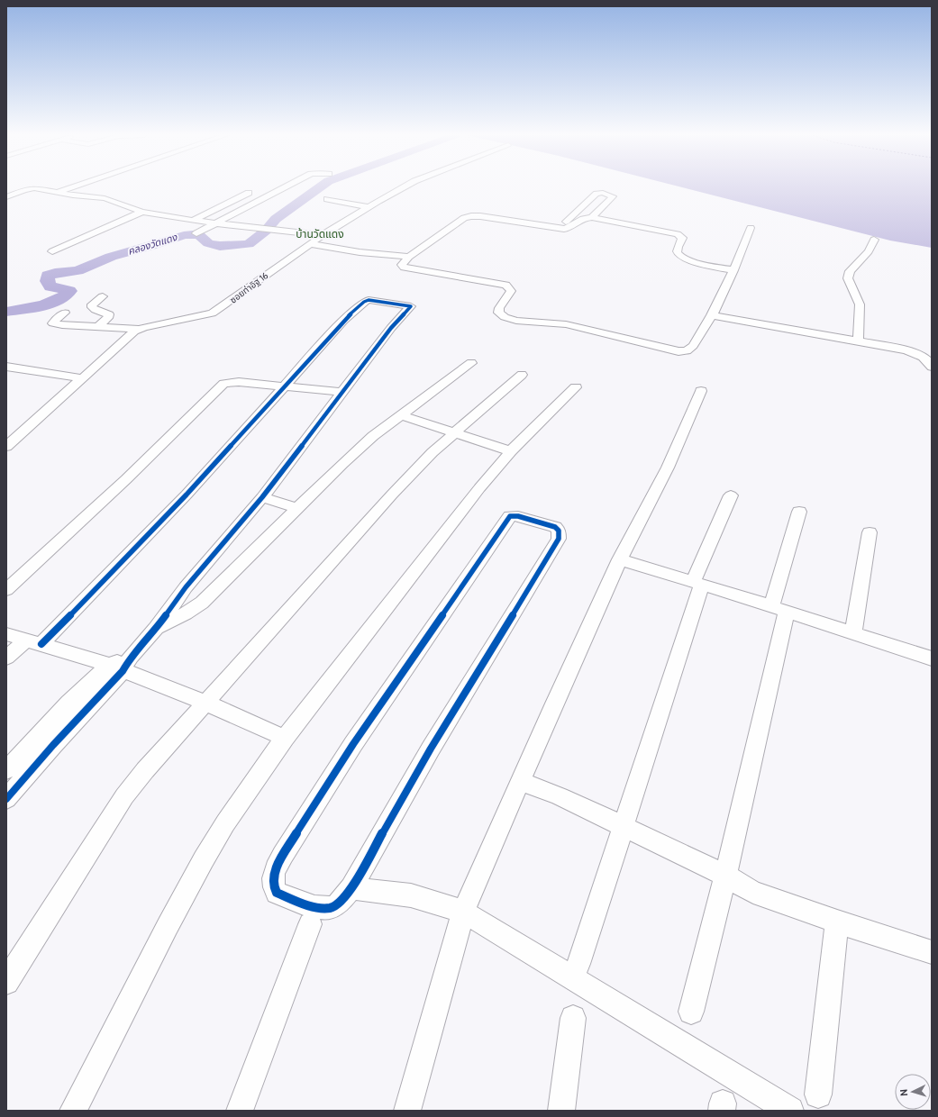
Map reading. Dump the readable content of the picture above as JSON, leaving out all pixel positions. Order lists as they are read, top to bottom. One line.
{"streets":{"street":["ซอยท่าอิฐ 16"]},"districts":["บ้านวัดแดง"],"water":["คลองวัดแดง"],"north":"left"}
